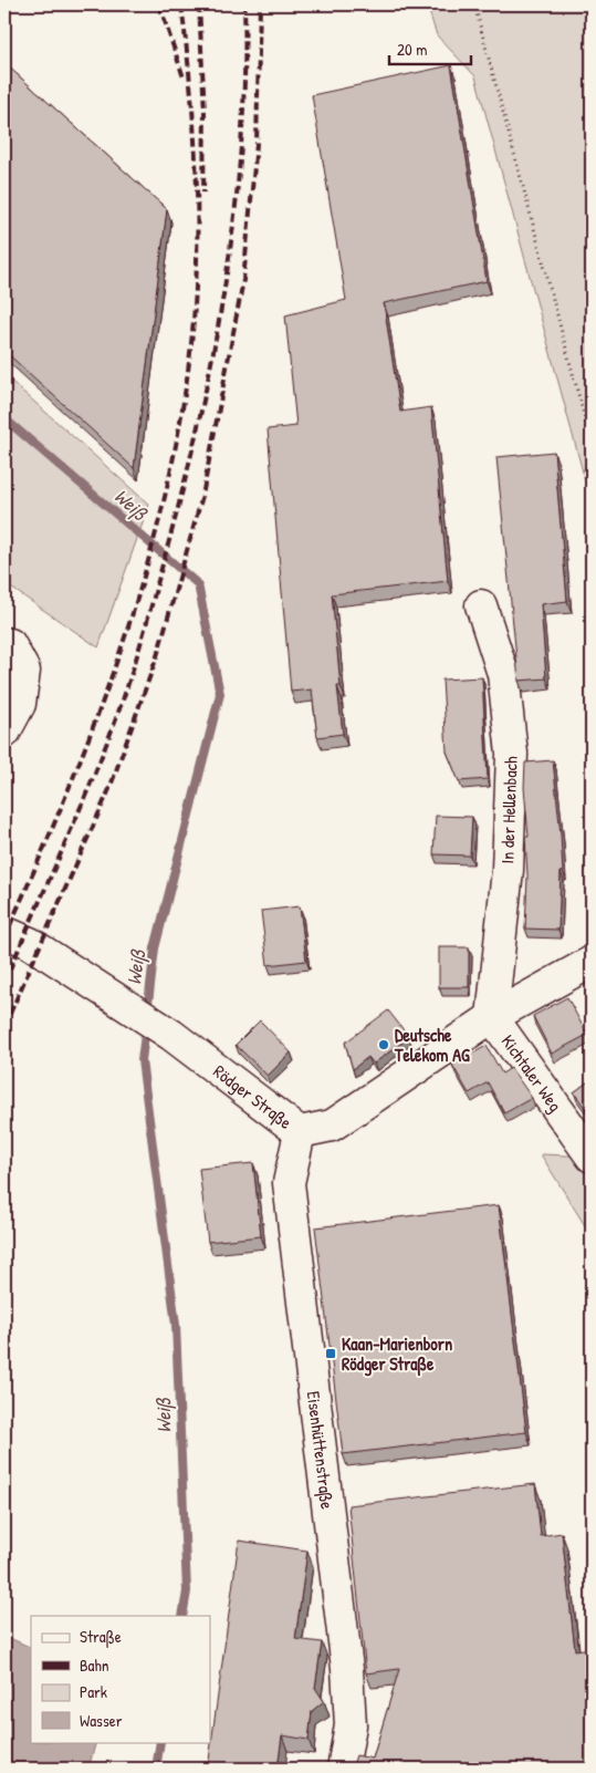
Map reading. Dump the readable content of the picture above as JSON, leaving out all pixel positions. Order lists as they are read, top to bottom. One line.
{"streets":{"street":["In der Hellenbach","Kichtaler Weg","Rödger Straße","Eisenhüttenstraße"]},"crossings":[["In der Hellenbach","Kichtaler Weg"],["In der Hellenbach","Rödger Straße"],["Kichtaler Weg","Rödger Straße"],["Rödger Straße","Eisenhüttenstraße"]],"water":["Weiß"],"places":{"other":["Deutsche Telekom AG"],"transit":["Kaan-Marienborn Rödger Straße"]},"legend":["Straße","Bahn","Park","Wasser"],"scale_bar":"20 m"}
